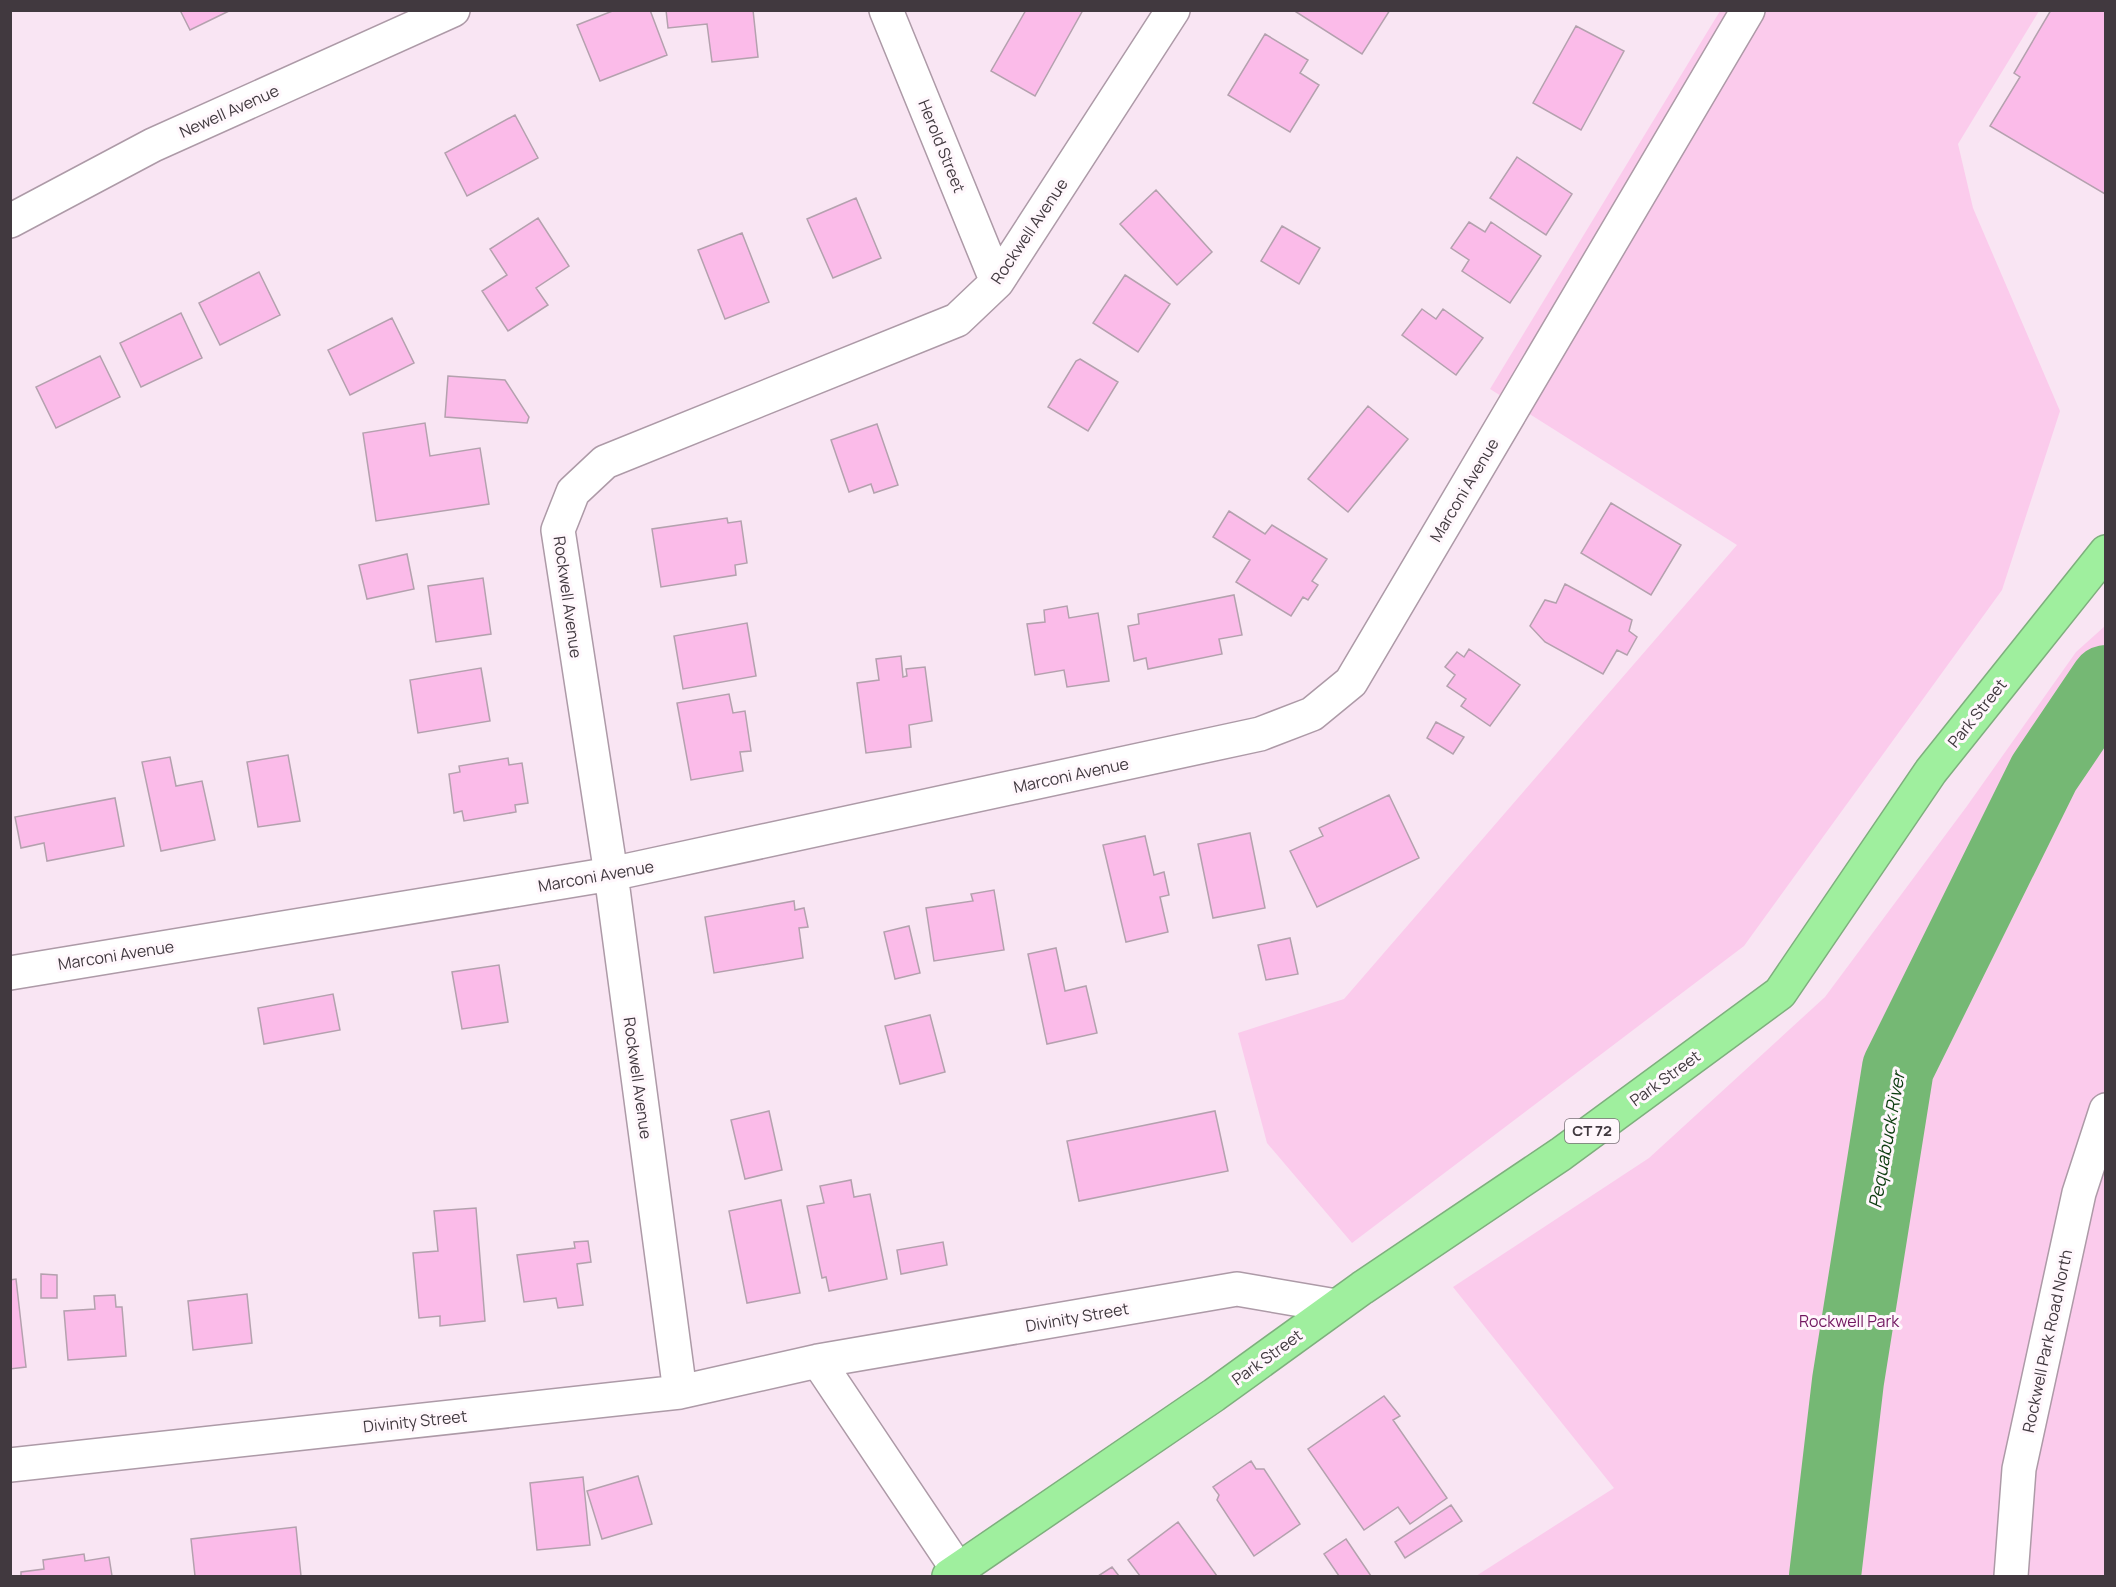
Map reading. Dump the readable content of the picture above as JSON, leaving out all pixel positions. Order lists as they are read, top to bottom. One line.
{"streets":{"highway":["Park Street","CT 72"],"street":["Newell Avenue","Herold Street","Rockwell Avenue","Marconi Avenue","Divinity Street","Rockwell Park Road North"]},"crossings":[["Herold Street","Rockwell Avenue"],["Rockwell Avenue","Marconi Avenue"],["Rockwell Avenue","Divinity Street"],["Park Street","Divinity Street"]],"water":["Pequabuck River"],"parks":["Rockwell Park"]}
